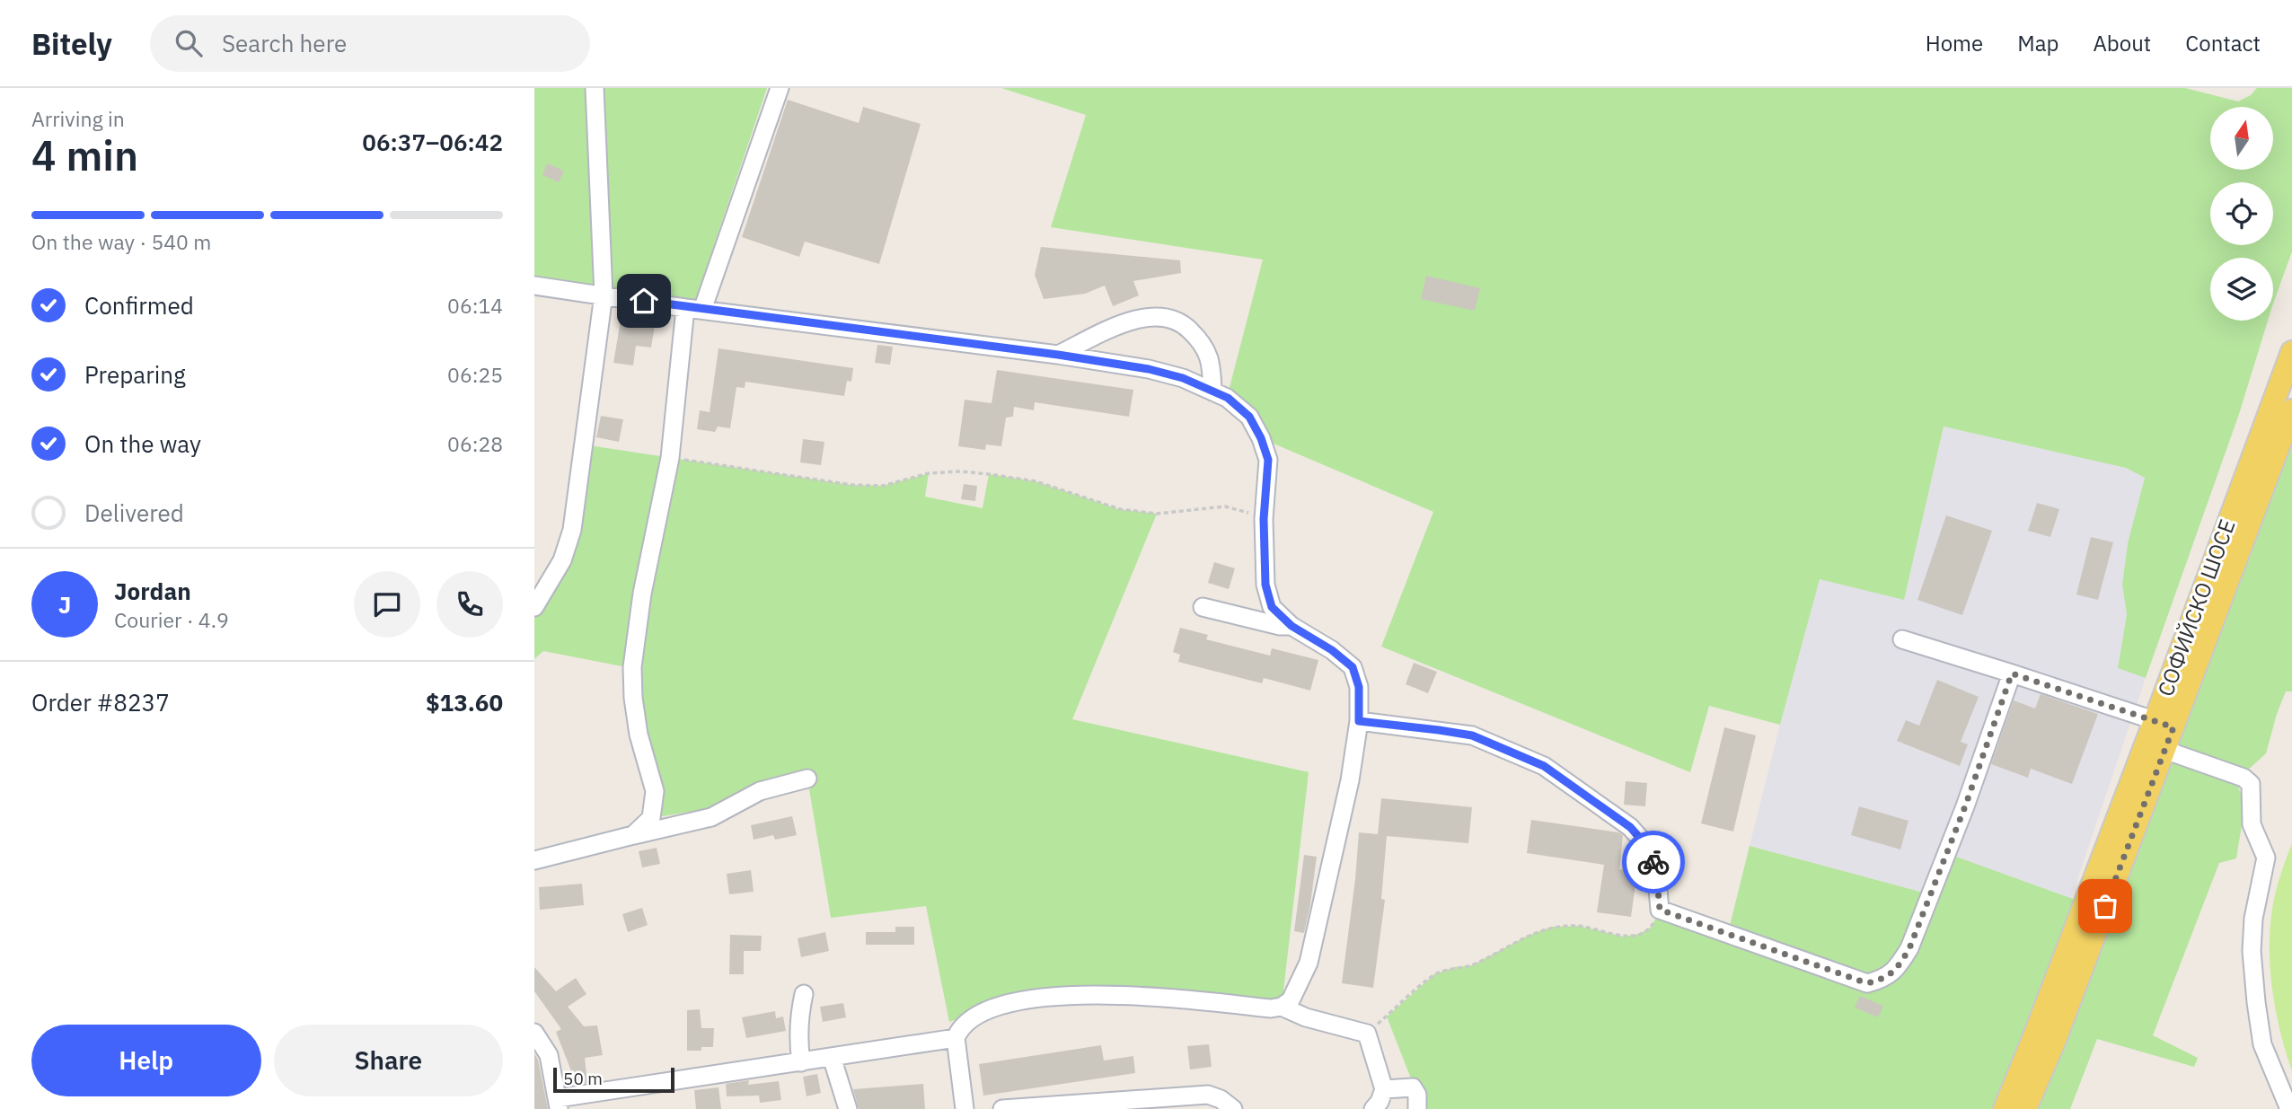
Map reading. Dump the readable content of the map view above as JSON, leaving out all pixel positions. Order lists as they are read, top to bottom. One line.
{"streets":{"main road":["СОФИЙСКО ШОСЕ"]},"scale_bar":"50 m","north":"top","page":{"header":"Bitely","search":"Search here","nav":["Home","Map","About","Contact"],"heading":["4 min","Arriving in","06:37–06:42"],"panel":["Jordan","Courier · 4.9","Order #8237","$13.60"],"bar":"On the way · 540 m","list":[["Confirmed","06:14"],["Preparing","06:25"],["On the way","06:28"],"Delivered"],"round":"J","buttons":["Help","Share"],"scale":"50 m"}}
